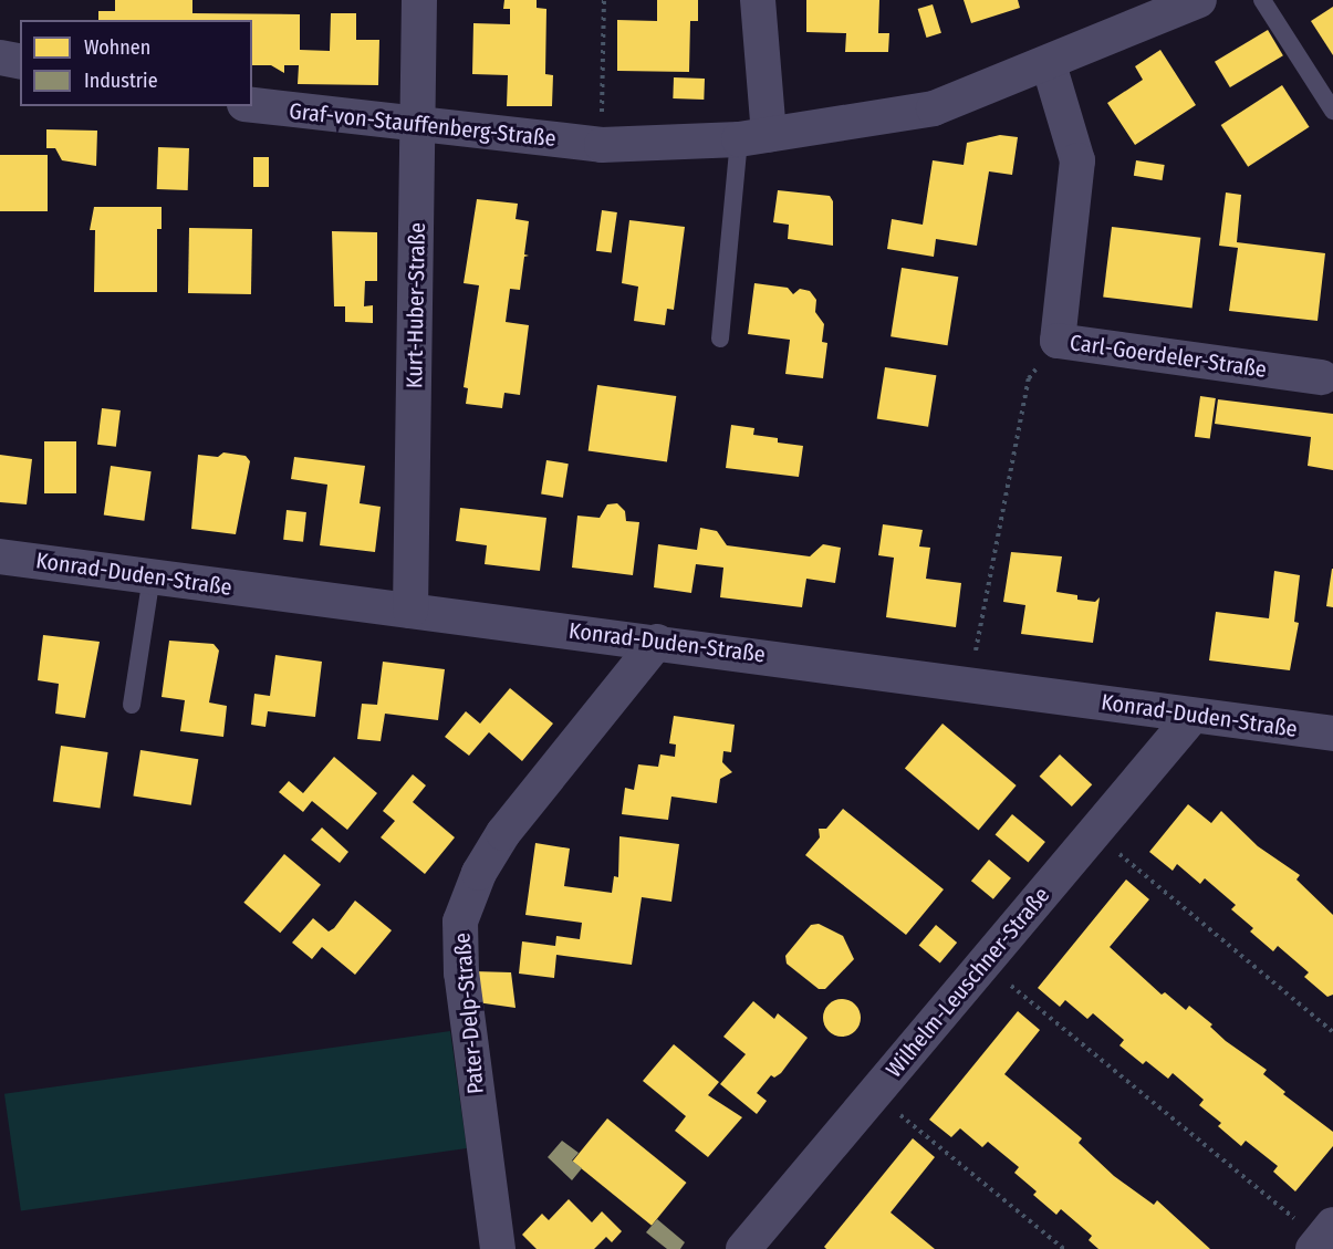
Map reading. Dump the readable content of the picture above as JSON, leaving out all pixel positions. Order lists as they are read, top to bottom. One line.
{"streets":{"street":["Graf-von-Stauffenberg-Straße","Kurt-Huber-Straße","Carl-Goerdeler-Straße","Konrad-Duden-Straße","Wilhelm-Leuschner-Straße","Pater-Delp-Straße"]},"crossings":[["Graf-von-Stauffenberg-Straße","Kurt-Huber-Straße"],["Graf-von-Stauffenberg-Straße","Carl-Goerdeler-Straße"],["Kurt-Huber-Straße","Konrad-Duden-Straße"],["Konrad-Duden-Straße","Wilhelm-Leuschner-Straße"],["Konrad-Duden-Straße","Pater-Delp-Straße"]],"legend":["Wohnen","Industrie"]}
